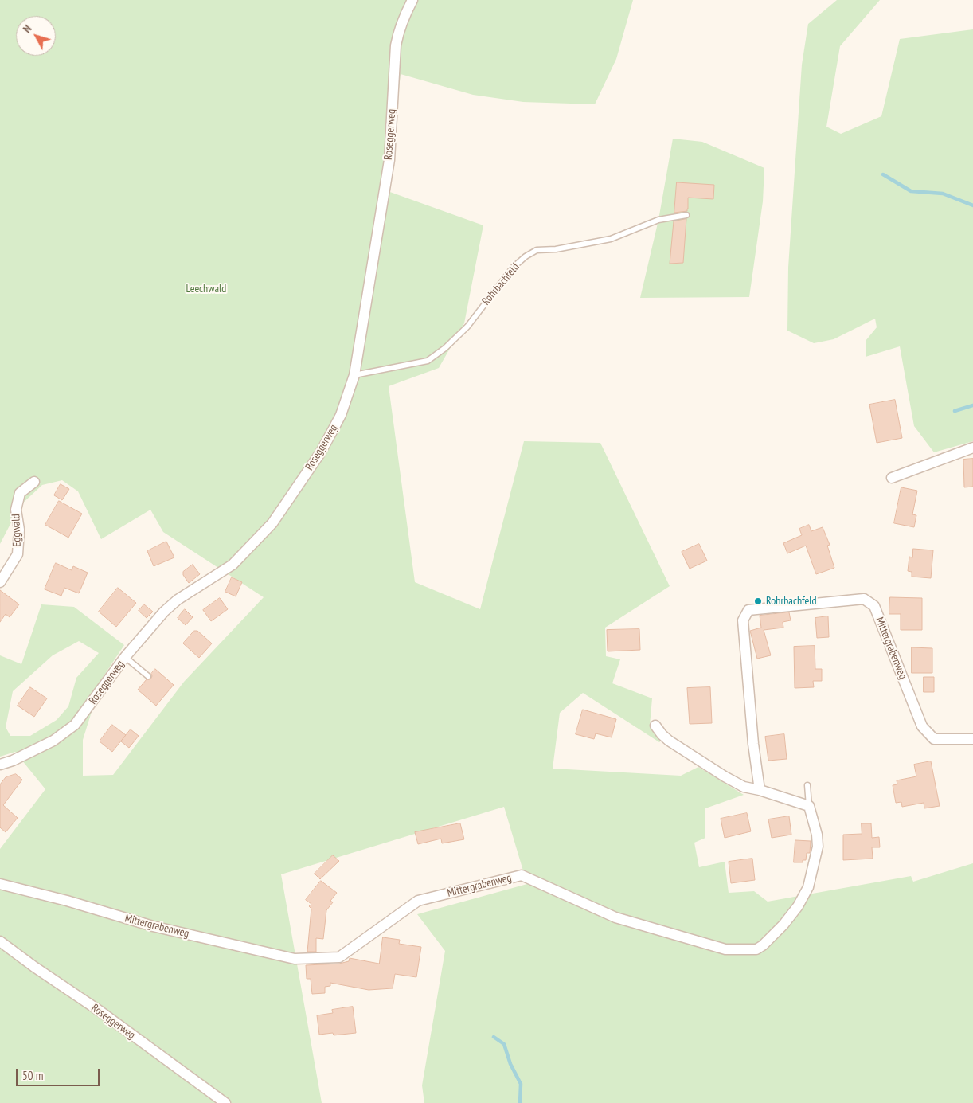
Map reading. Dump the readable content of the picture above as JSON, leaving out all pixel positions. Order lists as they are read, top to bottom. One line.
{"streets":{"street":["Roseggerweg","Eggwald","Mittergrabenweg"],"lane":["Rohrbachfeld"]},"crossings":[["Roseggerweg","Rohrbachfeld"]],"parks":["Leechwald"],"places":["Rohrbachfeld"],"scale_bar":"50 m","north":"top left"}
